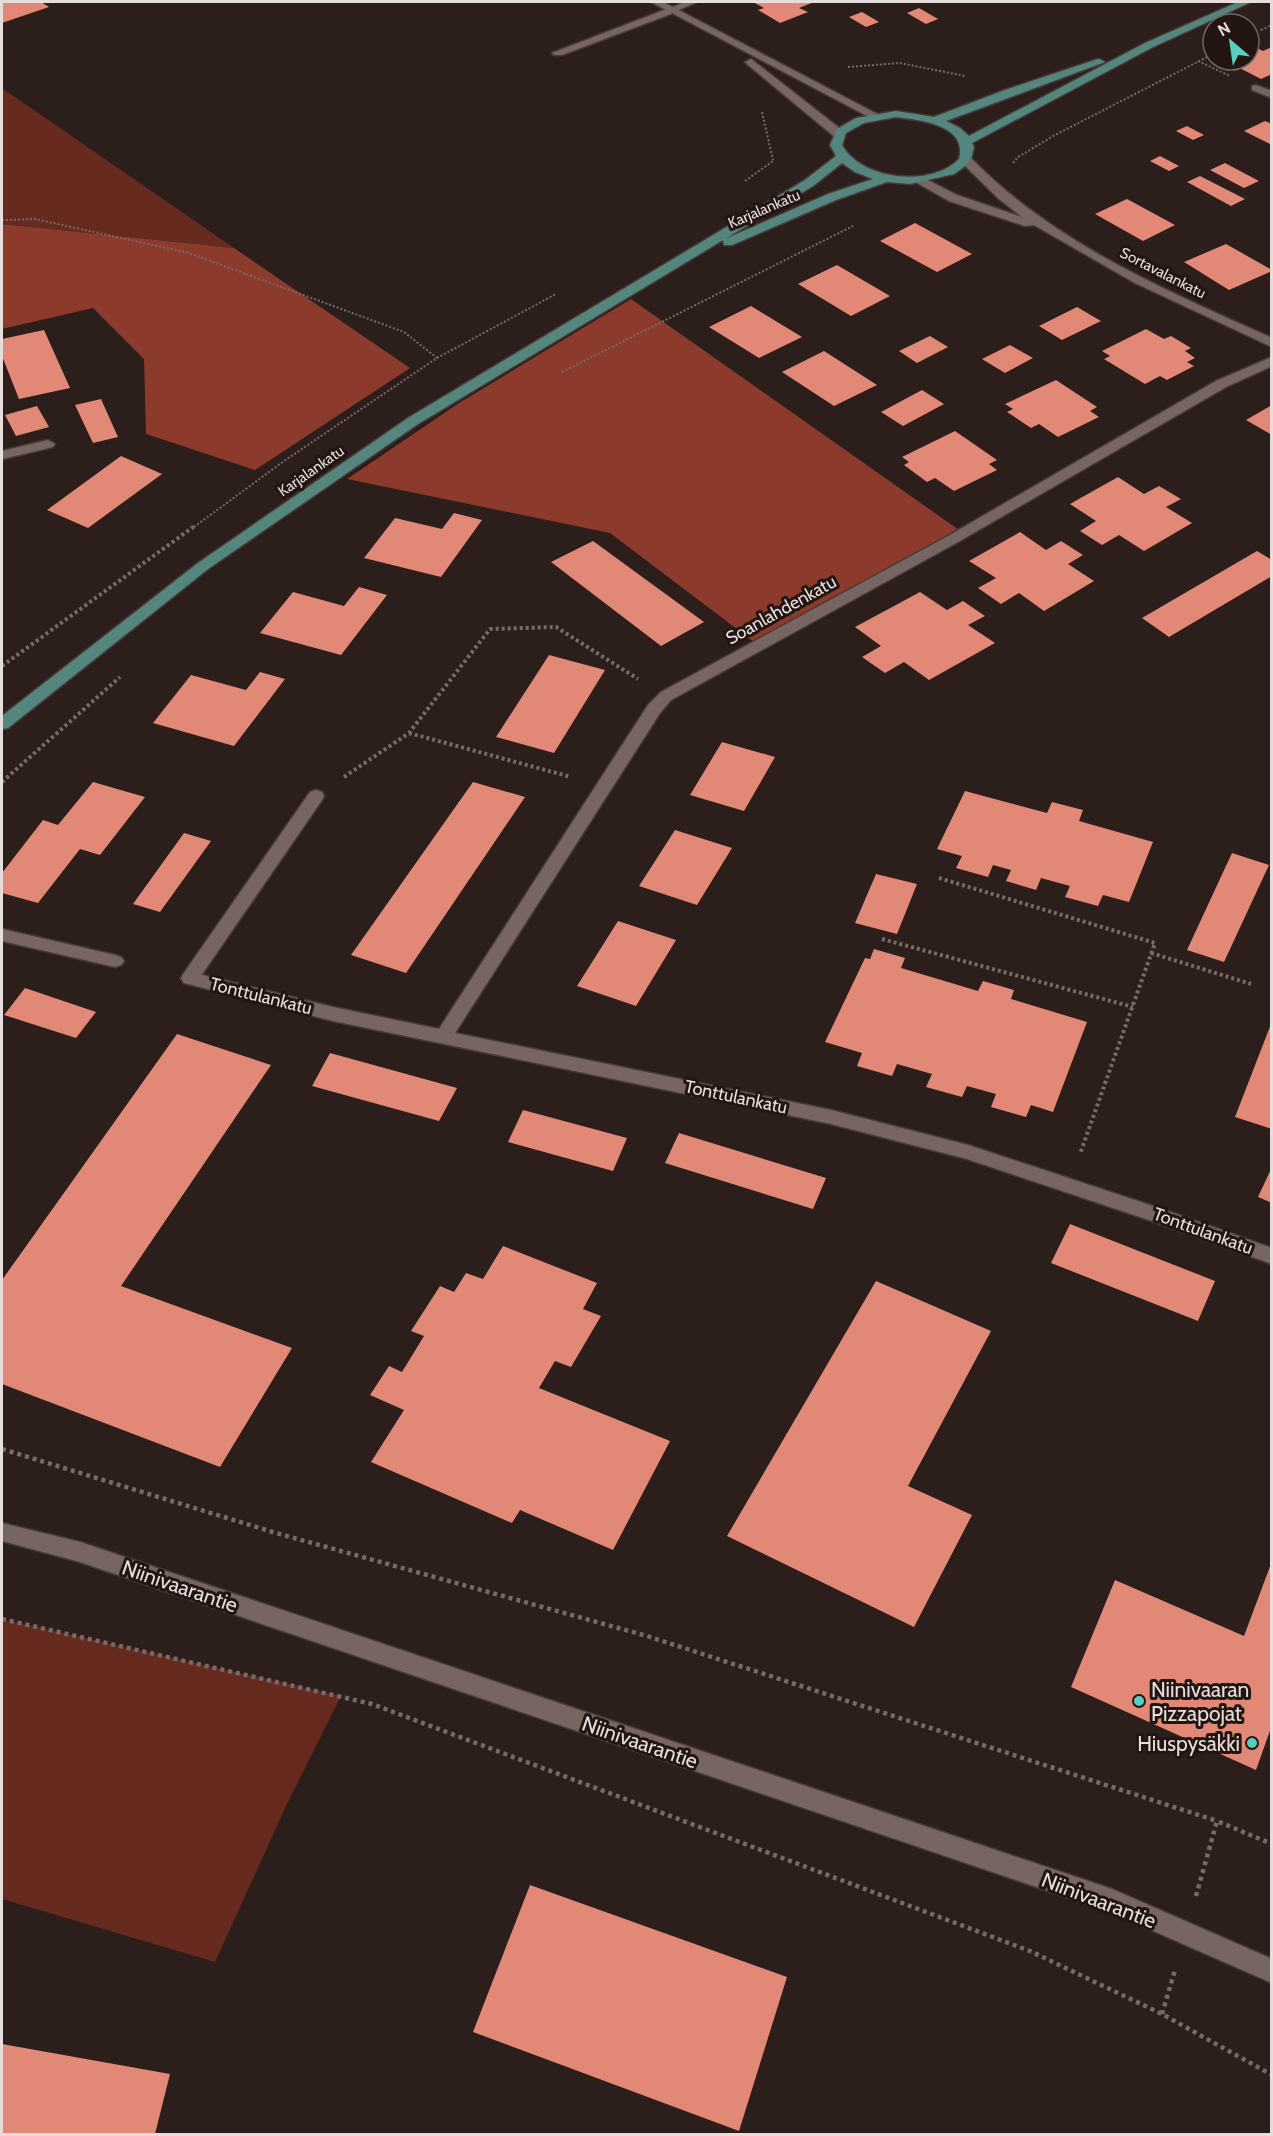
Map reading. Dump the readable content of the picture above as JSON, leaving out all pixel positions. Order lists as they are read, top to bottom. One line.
{"streets":{"main road":["Karjalankatu"],"street":["Sortavalankatu","Soanlahdenkatu","Tonttulankatu","Niinivaarantie"]},"crossings":[["Soanlahdenkatu","Tonttulankatu"]],"places":["Niinivaaran Pizzapojat","Hiuspysäkki"],"north":"top left"}
